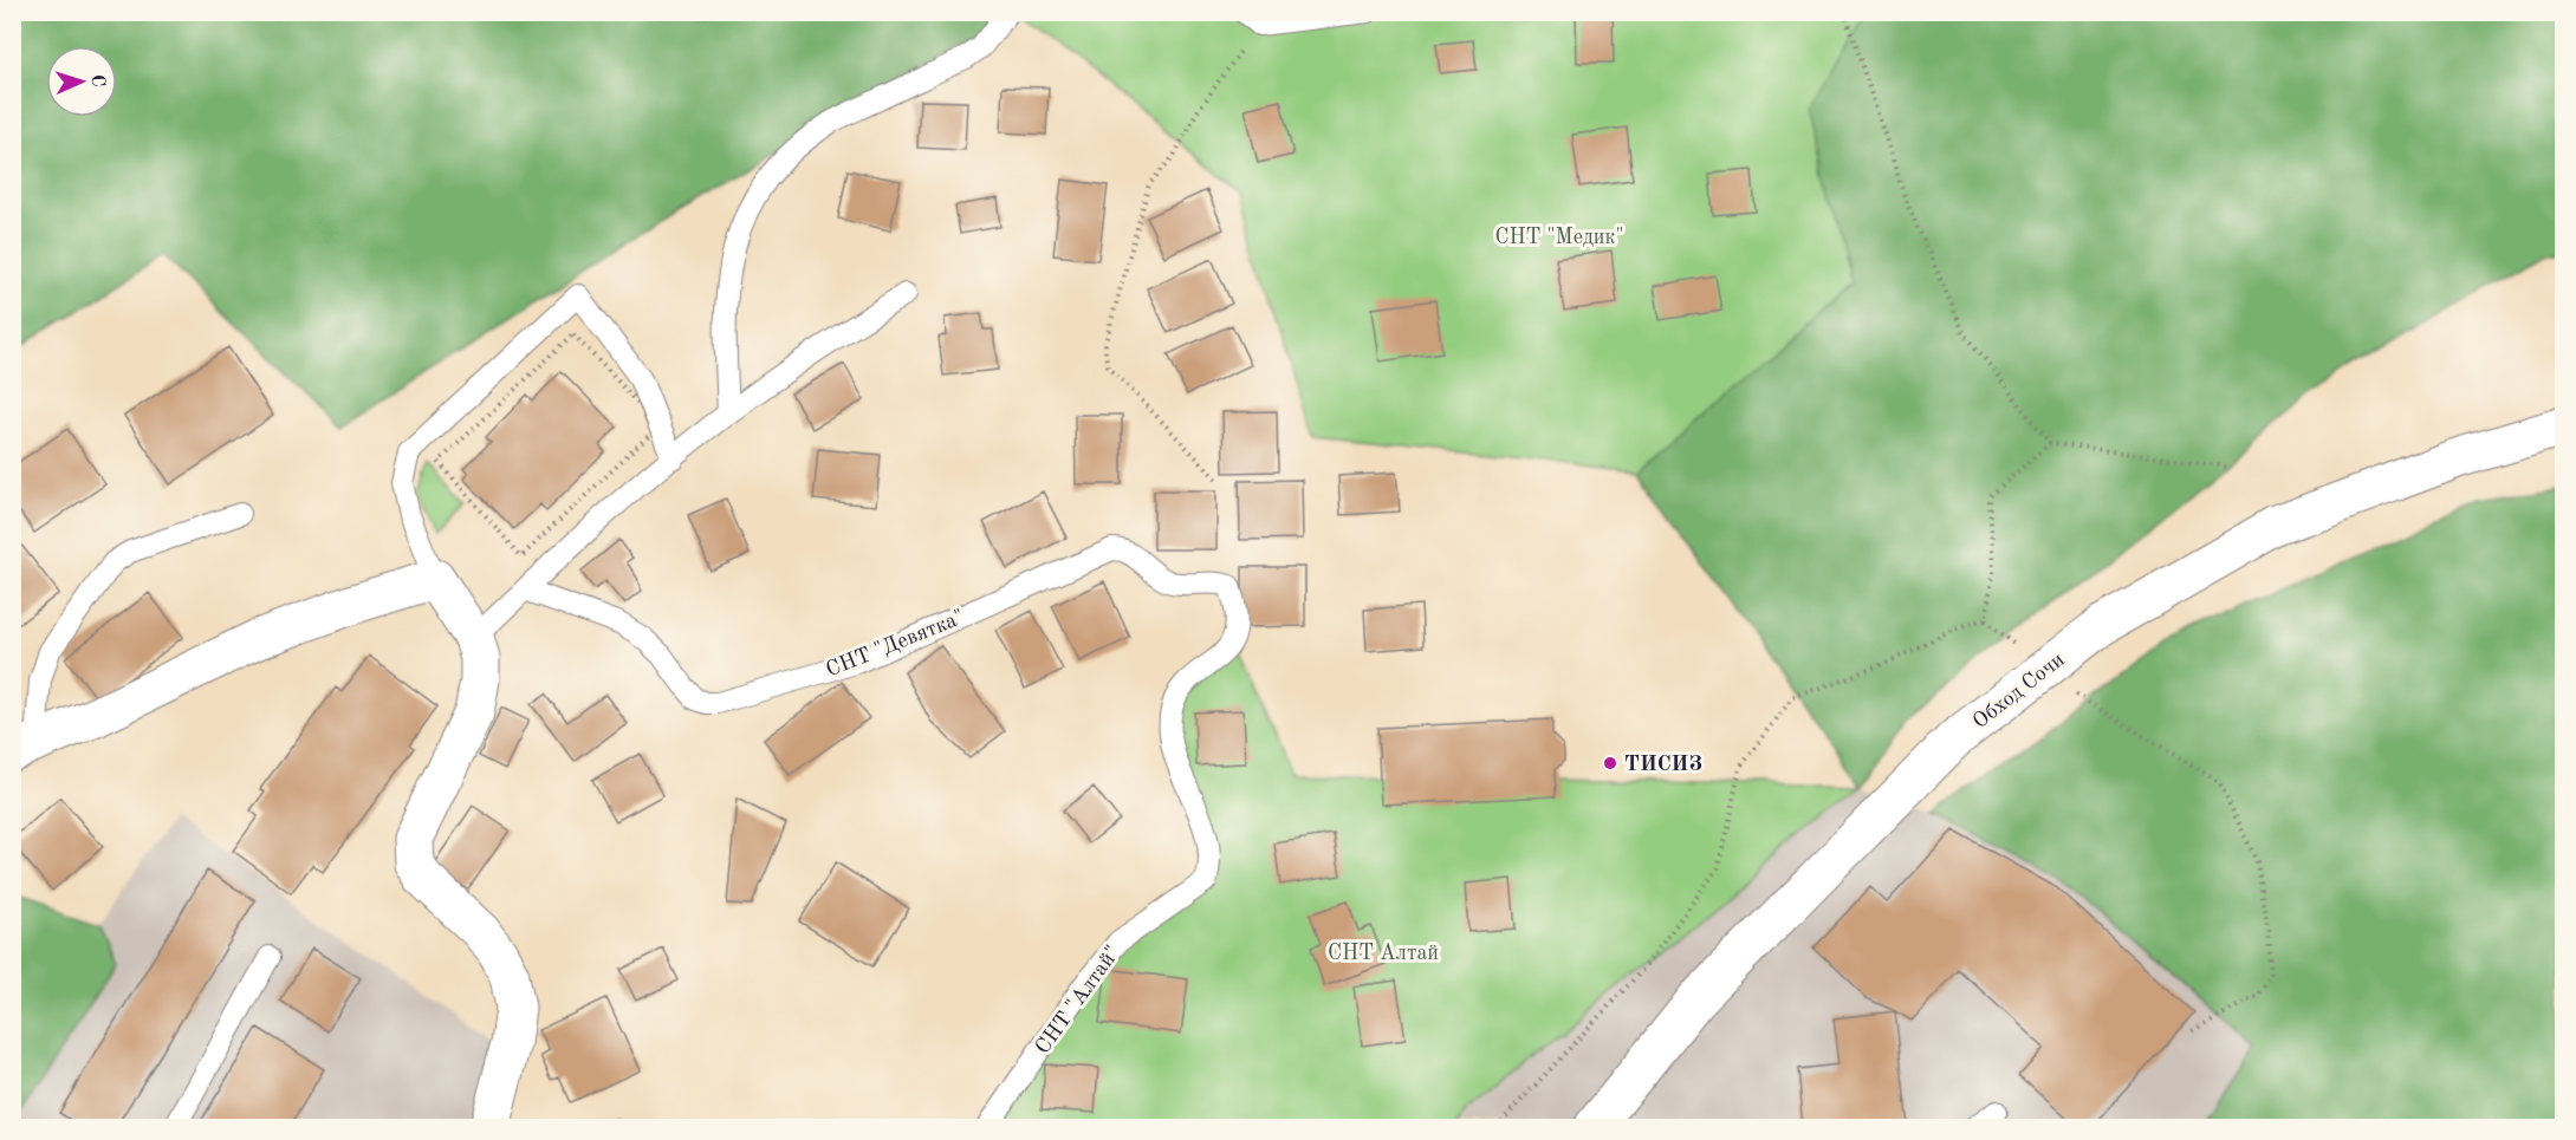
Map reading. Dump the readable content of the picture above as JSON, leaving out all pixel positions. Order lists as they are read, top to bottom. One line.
{"streets":{"main road":["Обход Сочи"],"lane":["СНТ \"Девятка\"","СНТ \"Алтай\""]},"crossings":[["СНТ \"Девятка\"","СНТ \"Алтай\""]],"parks":["СНТ \"Медик\"","СНТ Алтай"],"places":["ТИСИЗ"],"north":"right"}
